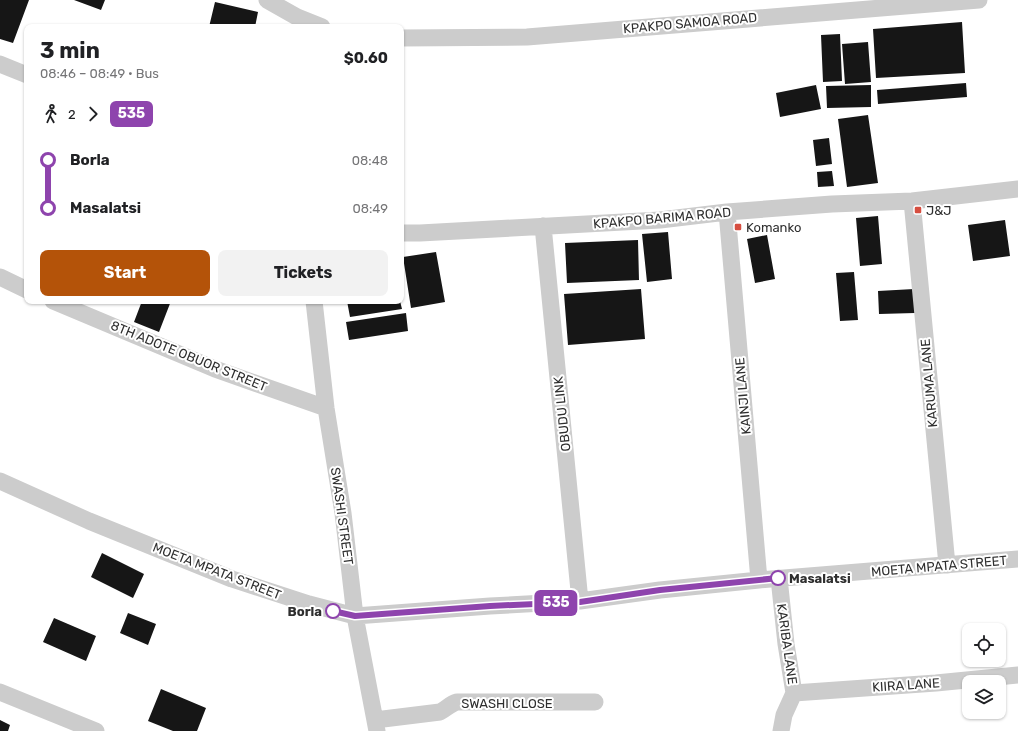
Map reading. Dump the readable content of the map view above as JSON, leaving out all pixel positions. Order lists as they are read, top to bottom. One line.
{"streets":{"street":["KPAKPO SAMOA ROAD","KPAKPO BARIMA ROAD","8TH ADOTE OBUOR STREET","KARUMA LANE","KAINJI LANE","OBUDU LINK","SWASHI STREET","MOETA MPATA STREET","KARIBA LANE","KIIRA LANE","SWASHI CLOSE"]},"crossings":[["KPAKPO BARIMA ROAD","KARUMA LANE"],["KPAKPO BARIMA ROAD","KAINJI LANE"],["KPAKPO BARIMA ROAD","OBUDU LINK"],["8TH ADOTE OBUOR STREET","SWASHI STREET"],["KARUMA LANE","MOETA MPATA STREET"],["KAINJI LANE","MOETA MPATA STREET"],["OBUDU LINK","MOETA MPATA STREET"],["SWASHI STREET","MOETA MPATA STREET"],["SWASHI STREET","SWASHI CLOSE"],["MOETA MPATA STREET","KARIBA LANE"],["KARIBA LANE","KIIRA LANE"]],"places":{"transit":["J&J","Komanko"],"other":["Masalatsi","Borla"]},"lines":["bus line 535"],"page":{"on_map":"535","heading":["3 min","08:46 – 08:49 · Bus","$0.60"],"legs":["2","535"],"list":[{"name":"Borla","value":"08:48"},{"name":"Masalatsi","value":"08:49"}],"buttons":["Start","Tickets"]}}
